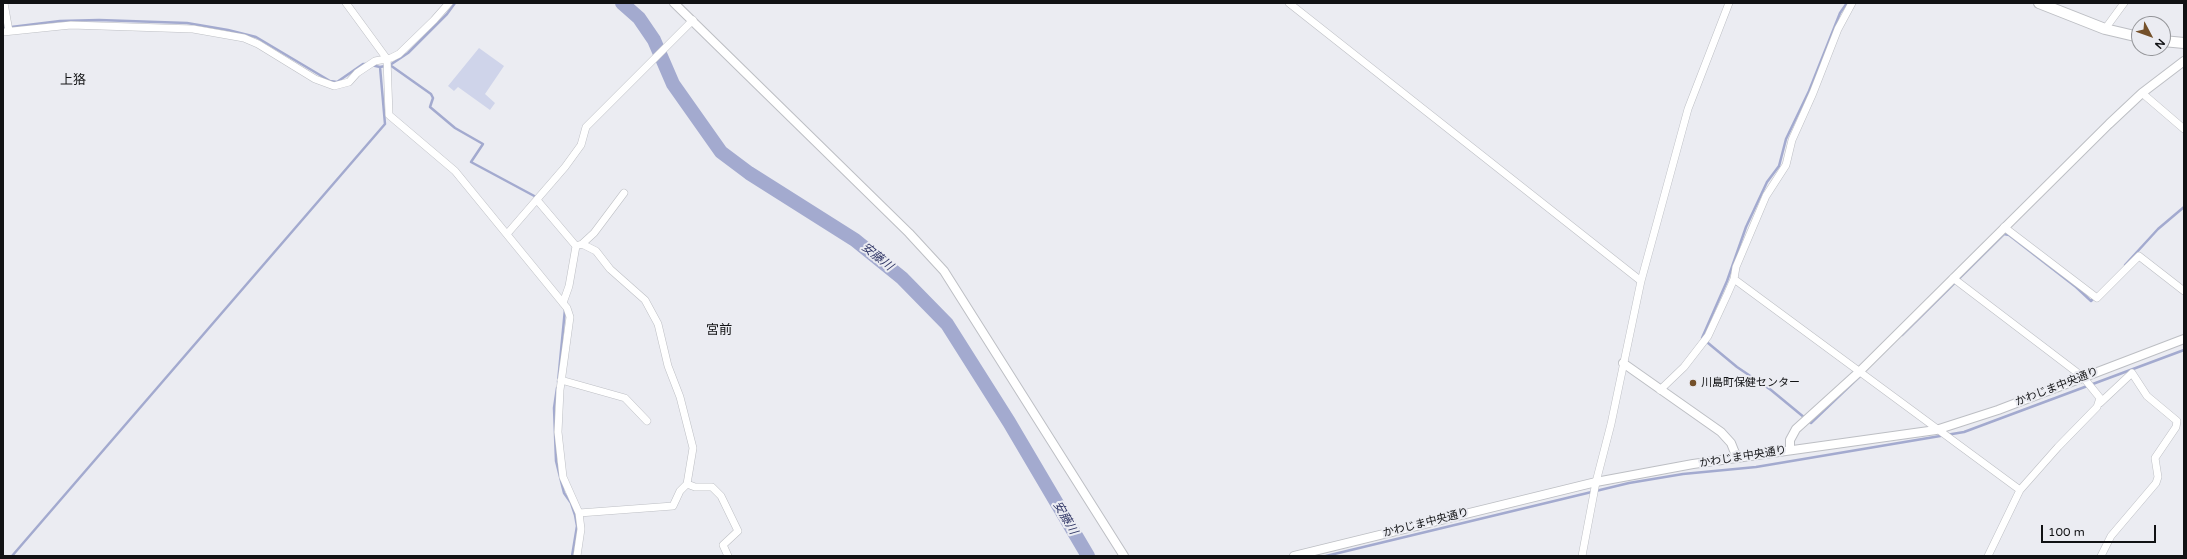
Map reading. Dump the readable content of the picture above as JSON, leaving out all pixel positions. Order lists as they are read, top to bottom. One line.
{"streets":{"street":["かわじま中央通り"]},"districts":["上狢","宮前"],"water":["安藤川"],"places":["川島町保健センター"],"scale_bar":"100 m","north":"bottom right"}
